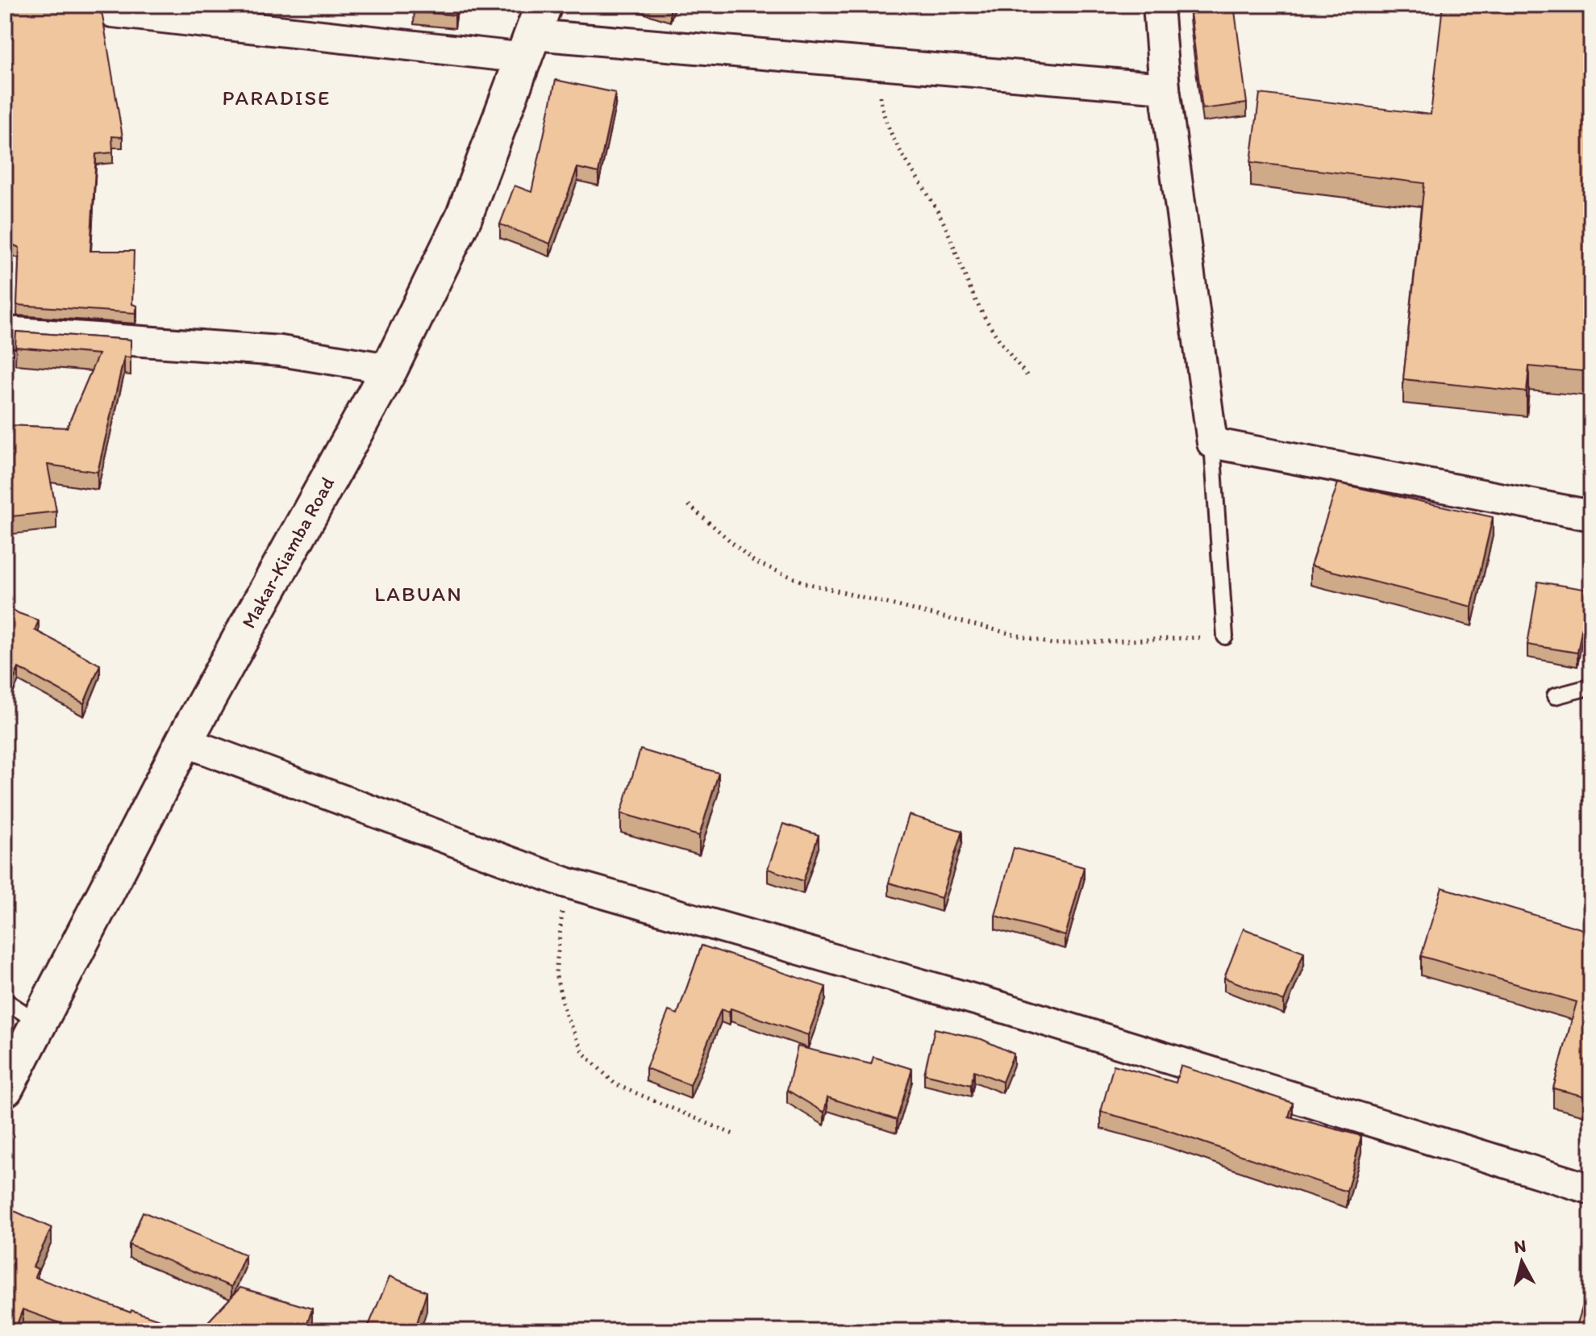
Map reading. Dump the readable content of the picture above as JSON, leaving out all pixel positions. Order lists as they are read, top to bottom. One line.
{"streets":{"main road":["Makar-Kiamba Road"]},"districts":["PARADISE","LABUAN"],"north":"top"}
